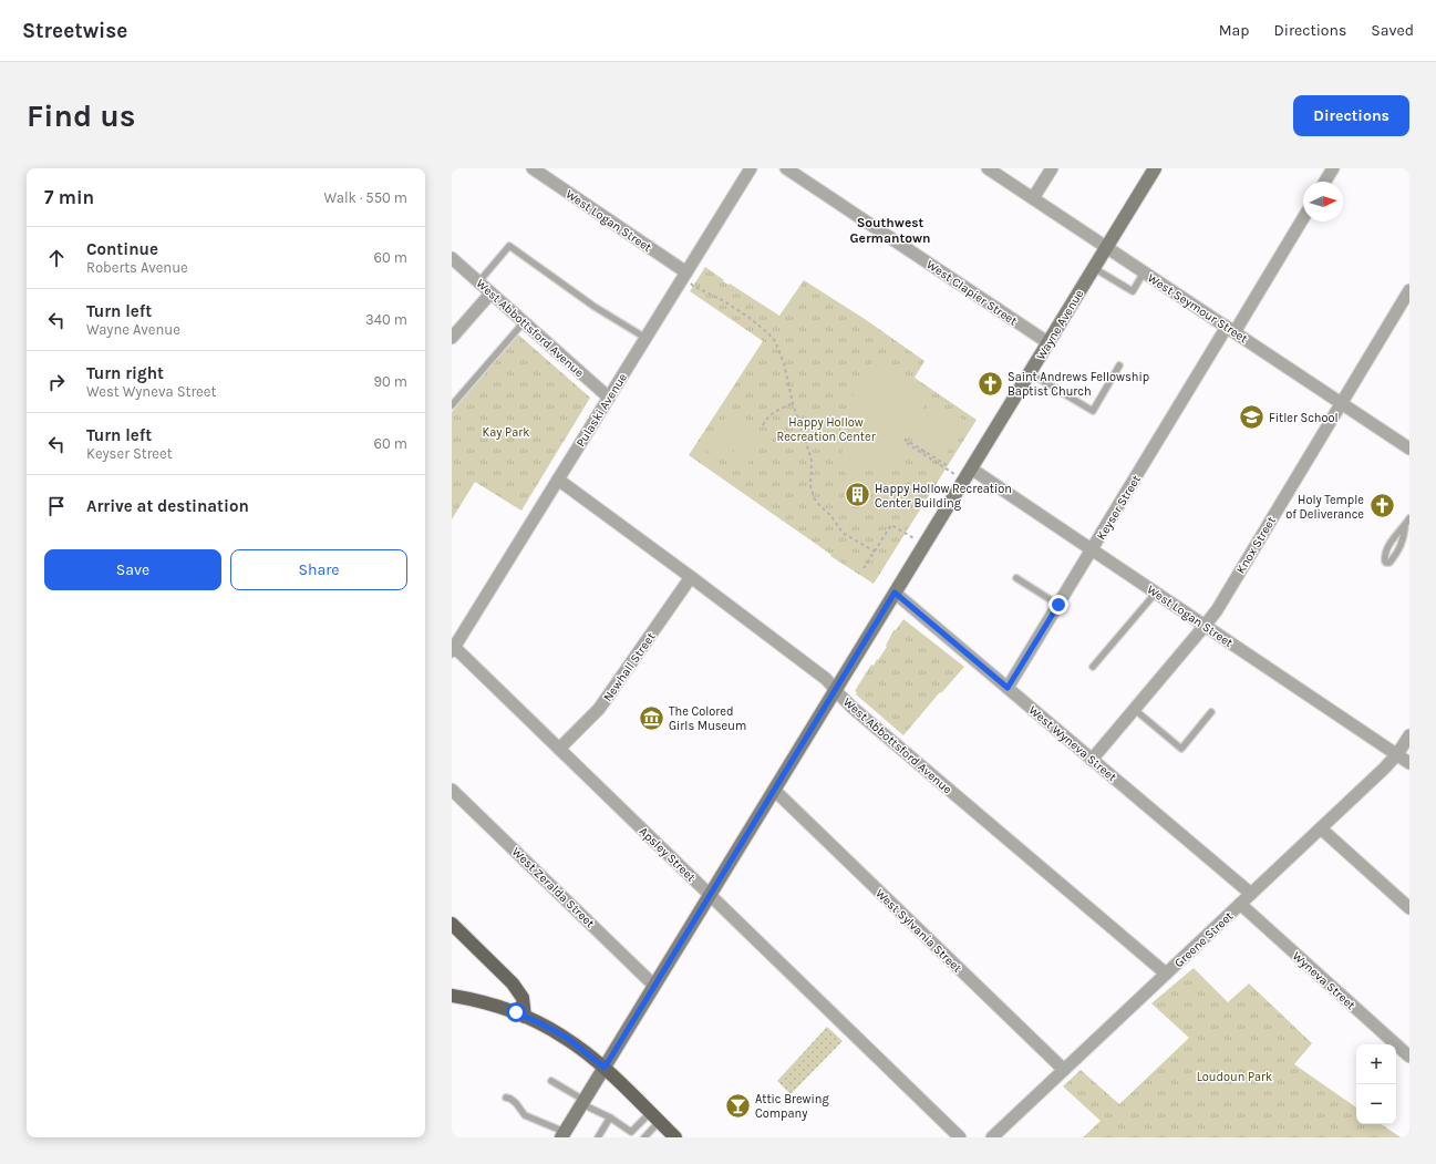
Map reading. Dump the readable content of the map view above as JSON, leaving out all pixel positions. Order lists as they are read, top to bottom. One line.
{"streets":{"main road":["Wayne Avenue"],"street":["West Logan Street","West Clapier Street","West Seymour Street","West Abbottsford Avenue","Pulaski Avenue","Keyser Street","Knox Street","Newhall Street","West Wyneva Street","Apsley Street","West Zeralda Street","West Sylvania Street","Greene Street","Wyneva Street"]},"crossings":[["West Logan Street","Wayne Avenue"],["West Logan Street","Pulaski Avenue"],["West Logan Street","Keyser Street"],["West Logan Street","Knox Street"],["West Logan Street","Greene Street"],["West Clapier Street","Wayne Avenue"],["West Seymour Street","Wayne Avenue"],["West Seymour Street","Keyser Street"],["West Seymour Street","Knox Street"],["Wayne Avenue","West Abbottsford Avenue"],["Wayne Avenue","West Wyneva Street"],["Wayne Avenue","Apsley Street"],["Wayne Avenue","West Zeralda Street"],["Wayne Avenue","West Sylvania Street"],["West Abbottsford Avenue","Pulaski Avenue"],["West Abbottsford Avenue","Newhall Street"],["West Abbottsford Avenue","Greene Street"],["Pulaski Avenue","Apsley Street"],["Keyser Street","West Wyneva Street"],["Knox Street","West Wyneva Street"],["Newhall Street","Apsley Street"],["West Wyneva Street","Greene Street"],["West Sylvania Street","Greene Street"],["Greene Street","Wyneva Street"]],"districts":["Southwest Germantown"],"parks":["Happy Hollow Recreation Center","Kay Park","Loudoun Park"],"places":{"church":["Saint Andrews Fellowship Baptist Church","Holy Temple of Deliverance"],"school or university":["Fitler School"],"building":["Happy Hollow Recreation Center Building"],"museum":["The Colored Girls Museum"],"bar":["Attic Brewing Company"]},"north":"right","page":{"header":"Streetwise","nav":["Map","Directions","Saved"],"buttons":["Directions",["Save","Share"]],"title":"Find us","heading":["7 min","Walk · 550 m"],"list":[["Continue","Roberts Avenue","60 m"],["Turn left","Wayne Avenue","340 m"],["Turn right","West Wyneva Street","90 m"],["Turn left","Keyser Street","60 m"],"Arrive at destination"],"map_buttons":["+","−"]}}
